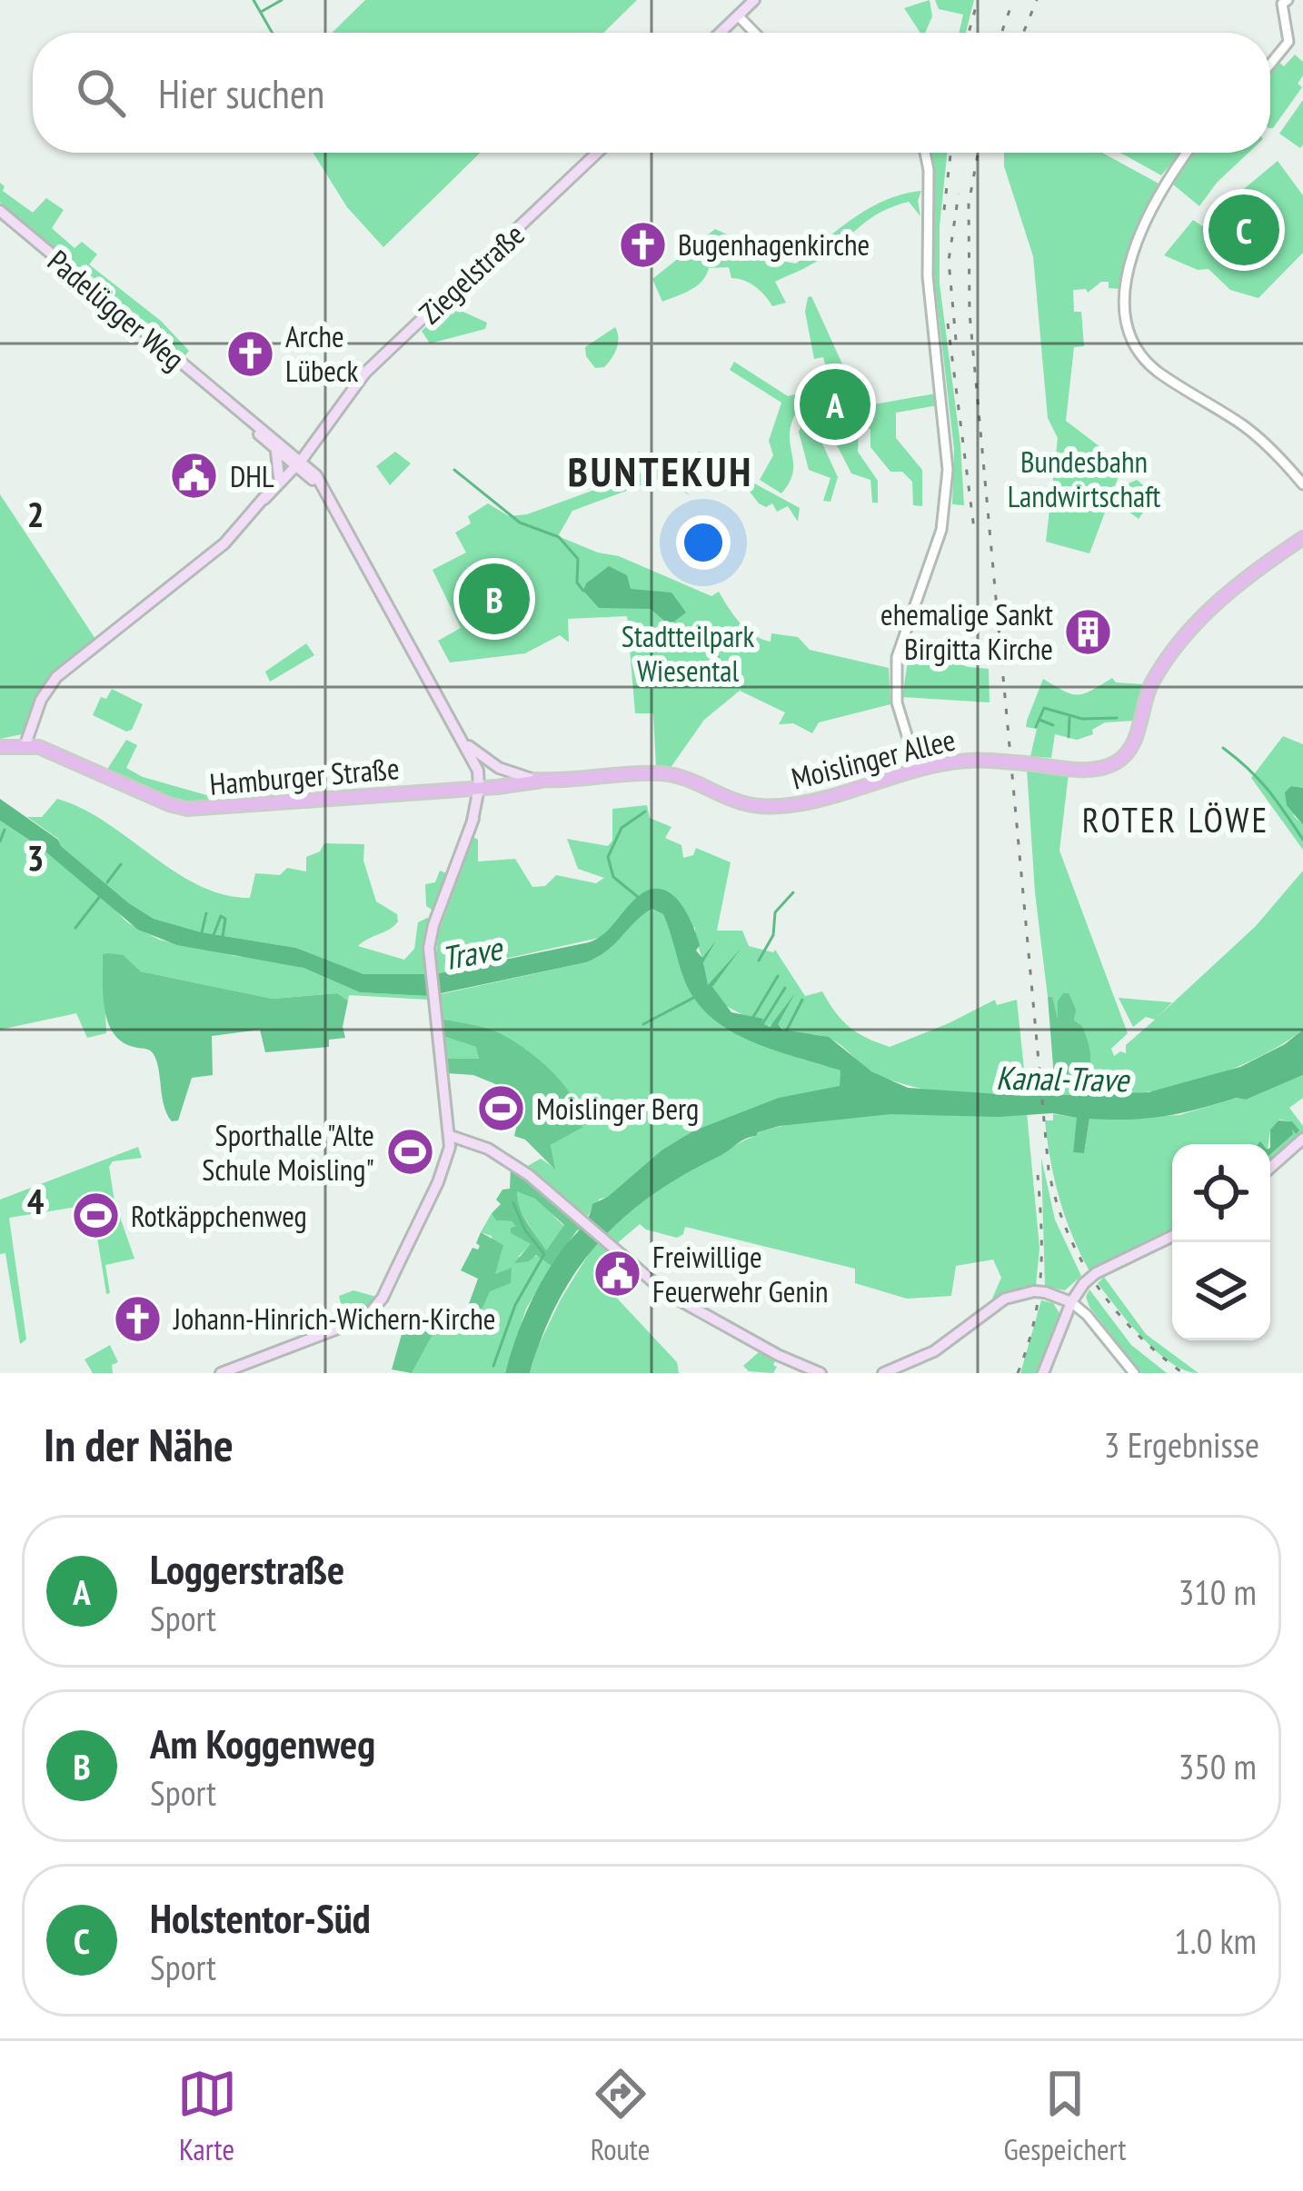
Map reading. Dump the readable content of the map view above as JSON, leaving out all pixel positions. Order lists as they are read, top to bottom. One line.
{"streets":{"main road":["Ziegelstraße","Padelügger Weg","Moislinger Allee","Hamburger Straße"]},"crossings":[["Ziegelstraße","Padelügger Weg"],["Ziegelstraße","Hamburger Straße"],["Moislinger Allee","Hamburger Straße"]],"districts":["BUNTEKUH","ROTER LÖWE"],"water":["Trave","Kanal-Trave"],"parks":["Bundesbahn Landwirtschaft","Stadtteilpark Wiesental"],"places":{"church":["Bugenhagenkirche","Arche Lübeck","Johann-Hinrich-Wichern-Kirche"],"public building":["DHL","Freiwillige Feuerwehr Genin"],"building":["ehemalige Sankt Birgitta Kirche"],"sports":["Moislinger Berg","Sporthalle \"Alte Schule Moisling\"","Rotkäppchenweg"]},"page":{"search":"Hier suchen","pins":["C","A","B"],"heading":["In der Nähe","3 Ergebnisse"],"list":[{"mark":"A","name":"Loggerstraße","note":"Sport","value":"310 m"},{"mark":"B","name":"Am Koggenweg","note":"Sport","value":"350 m"},{"mark":"C","name":"Holstentor-Süd","note":"Sport","value":"1.0 km"}],"nav":["Karte","Route","Gespeichert"]},"grid":{"rows":["2","3","4"]}}
